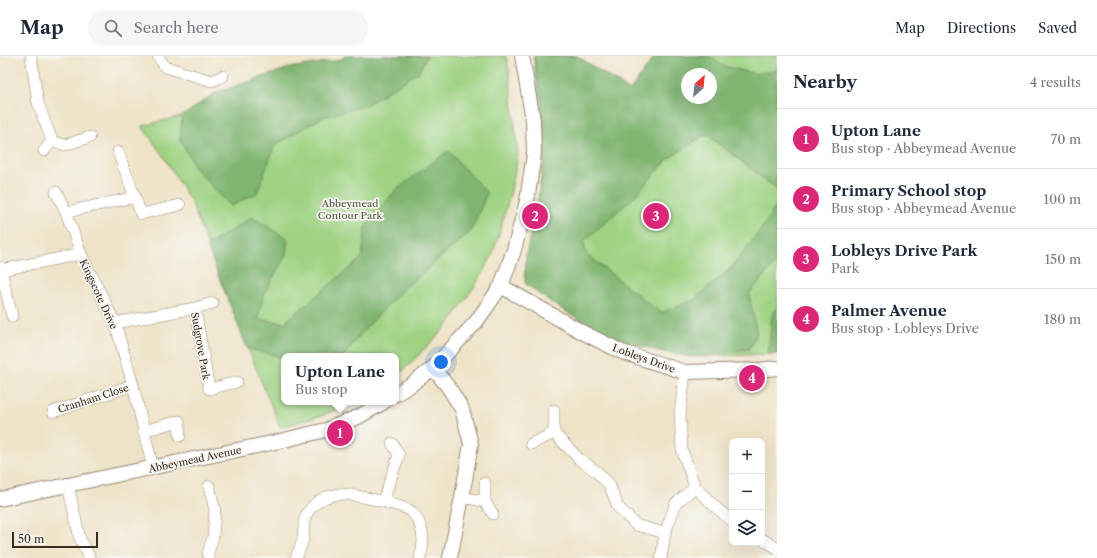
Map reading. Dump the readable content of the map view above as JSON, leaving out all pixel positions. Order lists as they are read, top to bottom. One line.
{"streets":{"street":["Kingscote Drive","Sudgrove Park","Lobleys Drive","Cranham Close","Abbeymead Avenue"]},"crossings":[["Kingscote Drive","Sudgrove Park"],["Kingscote Drive","Cranham Close"],["Kingscote Drive","Abbeymead Avenue"]],"parks":["Abbeymead Contour Park"],"scale_bar":"50 m","north":"top right","page":{"header":"Map","search":"Search here","nav":["Map","Directions","Saved"],"heading":["Nearby","4 results"],"list":[{"mark":"1","name":"Upton Lane","note":"Bus stop · Abbeymead Avenue","value":"70 m"},{"mark":"2","name":"Primary School stop","note":"Bus stop · Abbeymead Avenue","value":"100 m"},{"mark":"3","name":"Lobleys Drive Park","note":"Park","value":"150 m"},{"mark":"4","name":"Palmer Avenue","note":"Bus stop · Lobleys Drive","value":"180 m"}],"pins":["2","3","4","1"],"popup":["Upton Lane","Bus stop"],"map_buttons":["+","−"],"scale":"50 m"}}
